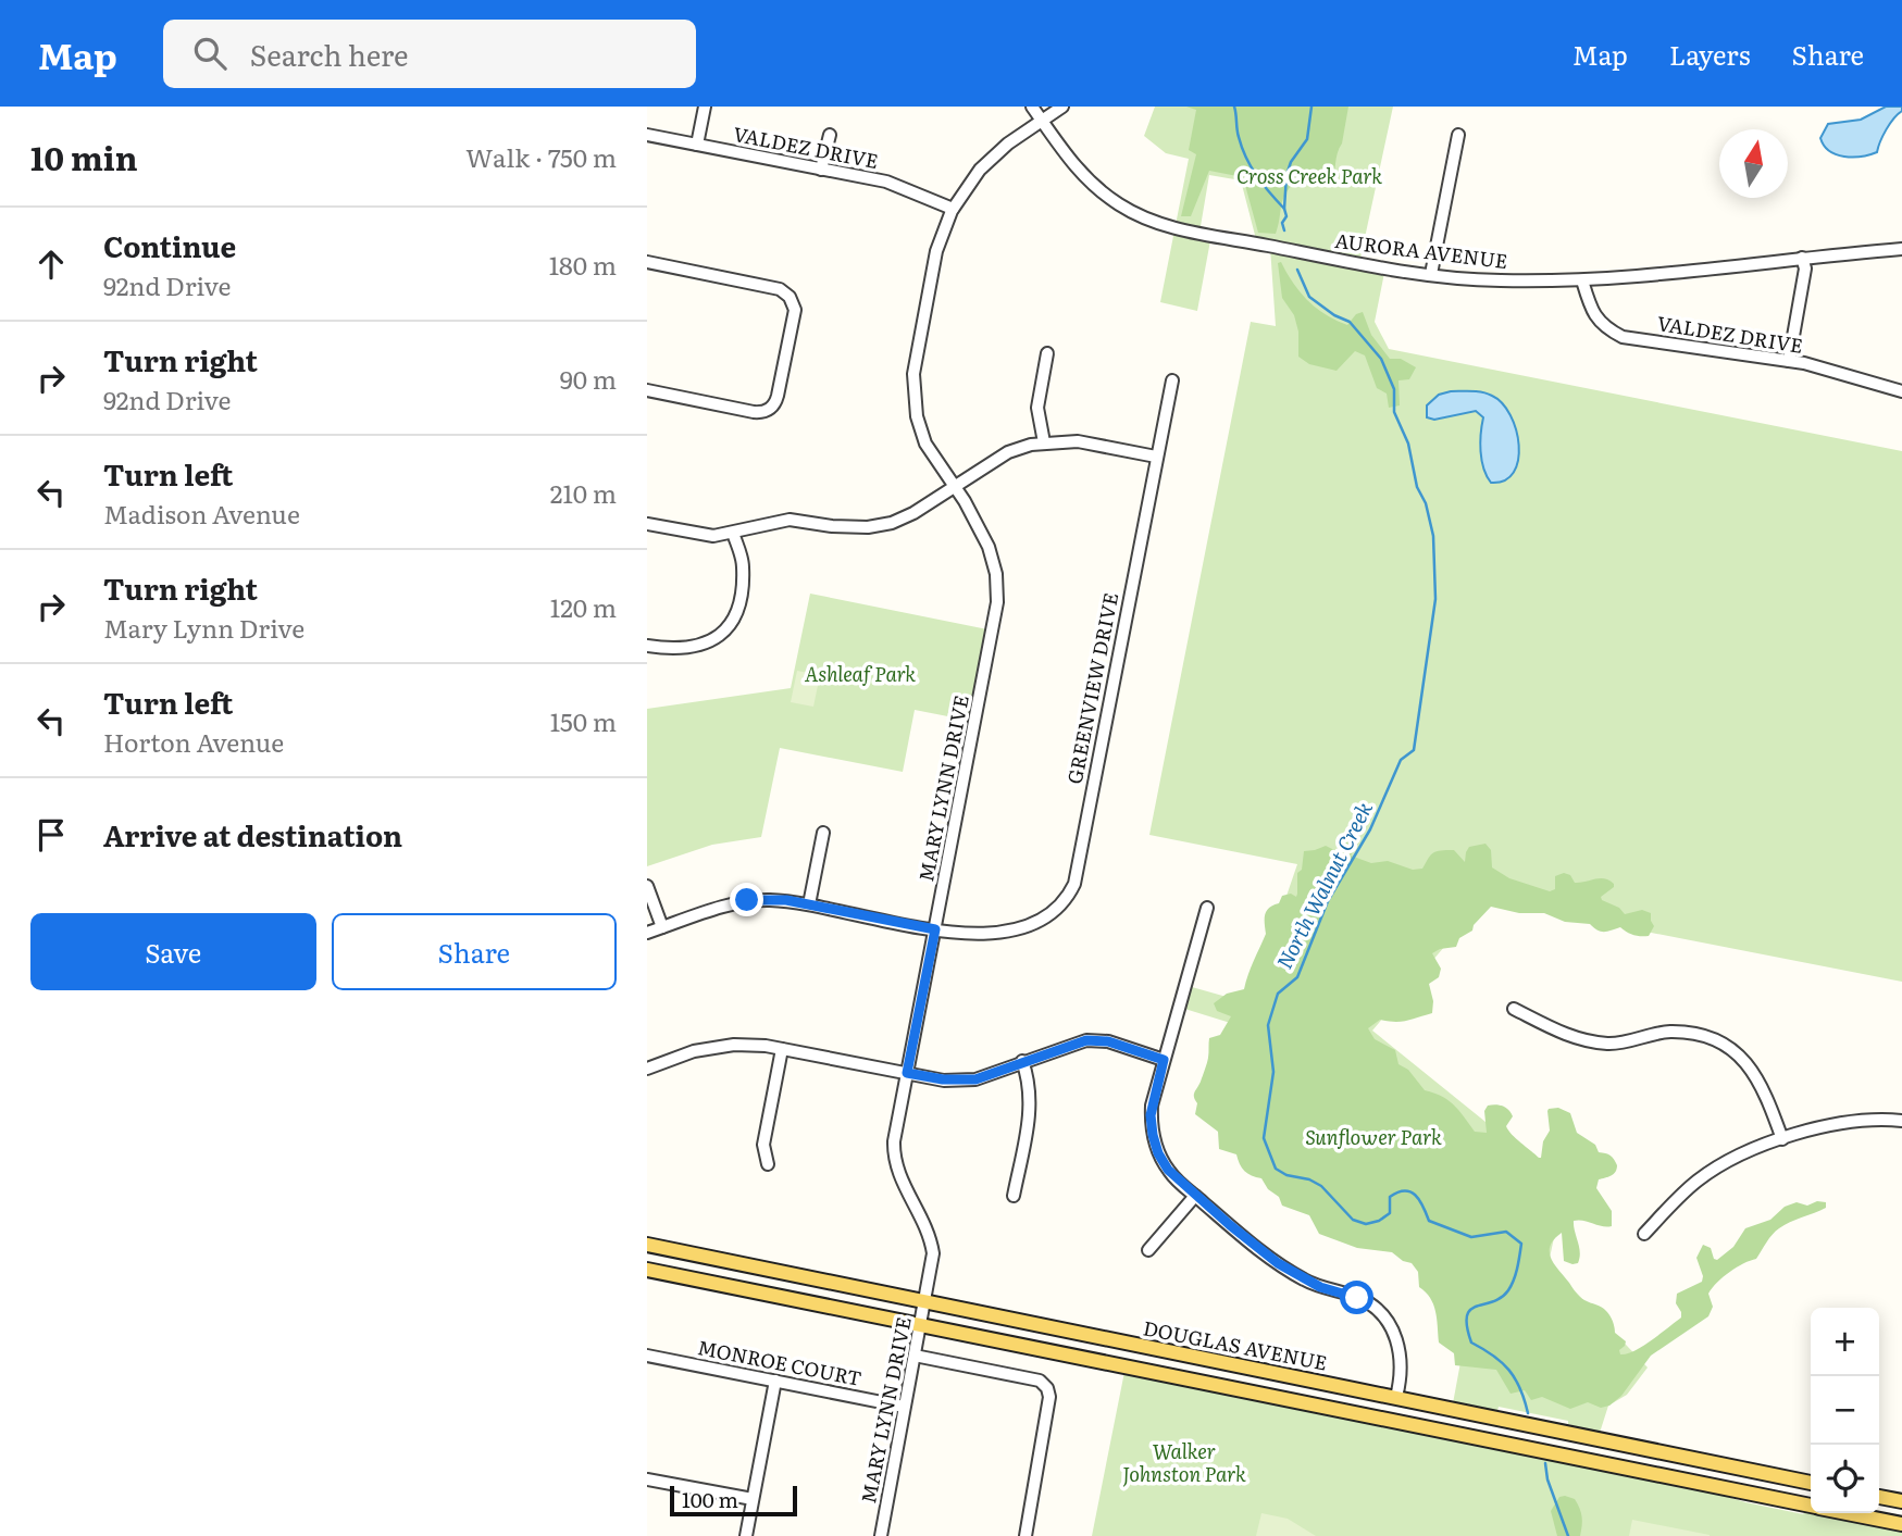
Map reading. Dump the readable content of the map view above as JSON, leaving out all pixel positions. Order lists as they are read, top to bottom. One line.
{"streets":{"main road":["DOUGLAS AVENUE"],"street":["VALDEZ DRIVE","AURORA AVENUE","GREENVIEW DRIVE","MARY LYNN DRIVE","MONROE COURT"]},"crossings":[["VALDEZ DRIVE","AURORA AVENUE"],["VALDEZ DRIVE","MARY LYNN DRIVE"],["AURORA AVENUE","MARY LYNN DRIVE"],["GREENVIEW DRIVE","MARY LYNN DRIVE"],["MARY LYNN DRIVE","DOUGLAS AVENUE"],["MARY LYNN DRIVE","MONROE COURT"]],"water":["North Walnut Creek"],"parks":["Cross Creek Park","Ashleaf Park","Sunflower Park","Walker Johnston Park"],"scale_bar":"100 m","north":"top","page":{"header":"Map","search":"Search here","nav":["Map","Layers","Share"],"heading":["10 min","Walk · 750 m"],"list":[["Continue","92nd Drive","180 m"],["Turn right","92nd Drive","90 m"],["Turn left","Madison Avenue","210 m"],["Turn right","Mary Lynn Drive","120 m"],["Turn left","Horton Avenue","150 m"],"Arrive at destination"],"buttons":["Save","Share"],"map_buttons":["+","−"],"scale":"100 m"}}
